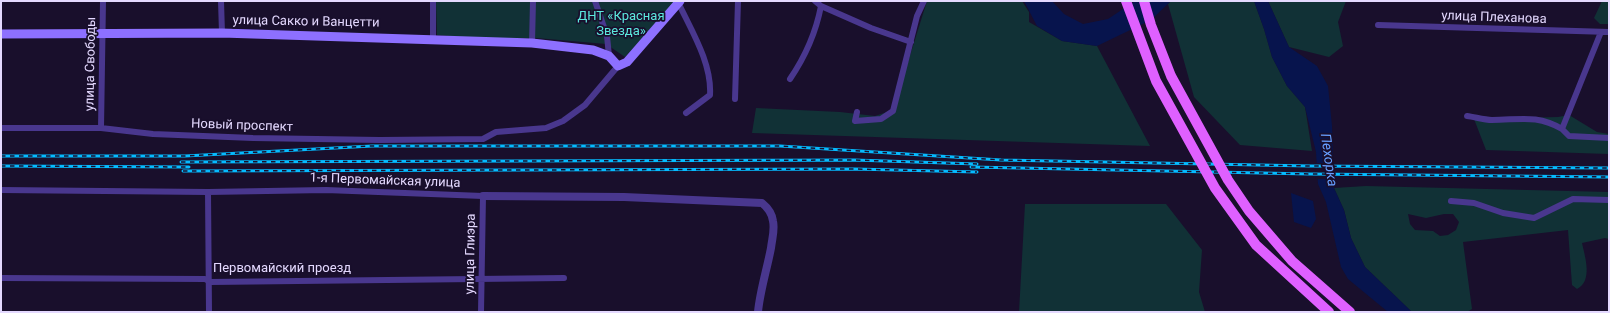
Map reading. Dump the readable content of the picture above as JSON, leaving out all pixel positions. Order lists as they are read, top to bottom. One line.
{"streets":{"main road":["улица Сакко и Ванцетти"],"street":["улица Плеханова","улица Свободы","Новый проспект","1-я Первомайская улица","улица Глиэра","Первомайский проезд"]},"crossings":[["улица Сакко и Ванцетти","улица Свободы"],["улица Свободы","Новый проспект"],["1-я Первомайская улица","улица Глиэра"],["улица Глиэра","Первомайский проезд"]],"water":["Пехорка"],"parks":["ДНТ «Красная Звезда»"]}
